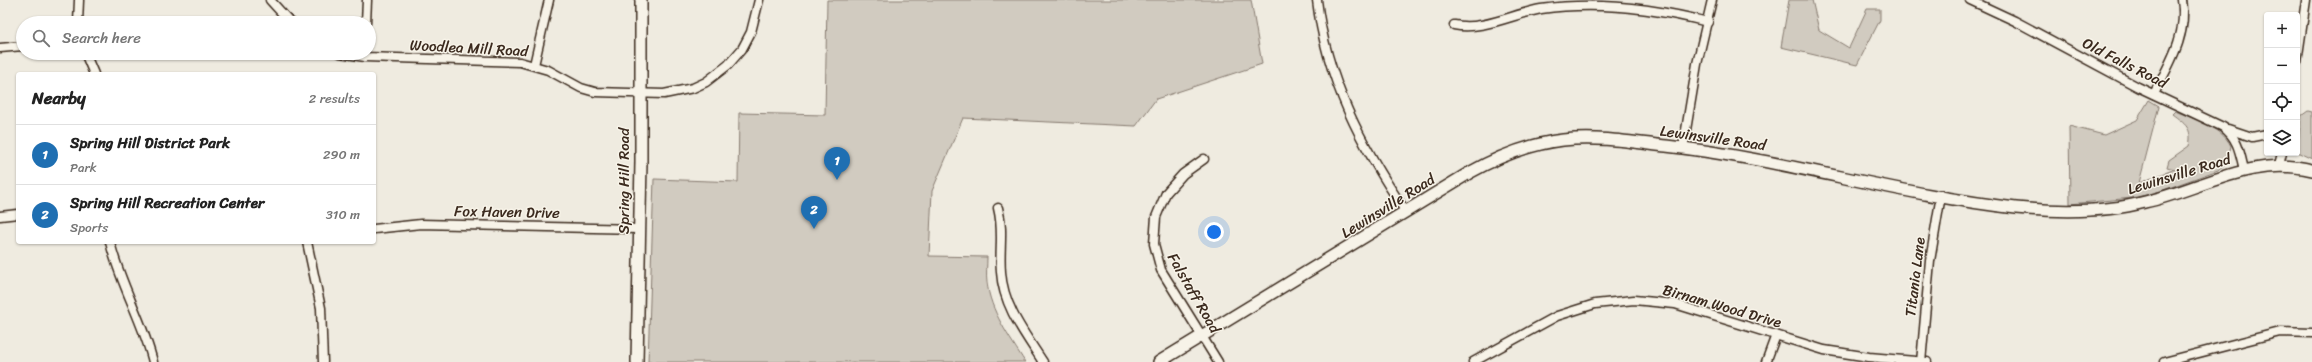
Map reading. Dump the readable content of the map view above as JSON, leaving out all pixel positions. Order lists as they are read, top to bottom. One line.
{"streets":{"main road":["Lewinsville Road","Spring Hill Road"],"street":["Woodlea Mill Road","Old Falls Road","Fox Haven Drive","Titania Lane","Falstaff Road","Birnam Wood Drive"]},"crossings":[["Woodlea Mill Road","Spring Hill Road"],["Old Falls Road","Lewinsville Road"],["Lewinsville Road","Titania Lane"],["Lewinsville Road","Falstaff Road"],["Spring Hill Road","Fox Haven Drive"],["Titania Lane","Birnam Wood Drive"]],"page":{"map_buttons":["+","−"],"search":"Search here","heading":["Nearby","2 results"],"list":[{"mark":"1","name":"Spring Hill District Park","note":"Park","value":"290 m"},{"mark":"2","name":"Spring Hill Recreation Center","note":"Sports","value":"310 m"}],"pins":["1","2"]}}
